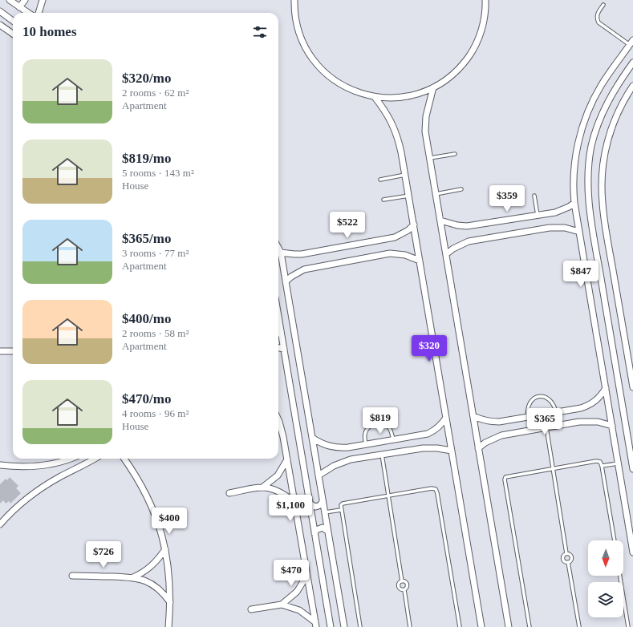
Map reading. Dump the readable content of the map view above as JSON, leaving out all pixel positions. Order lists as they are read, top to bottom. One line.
{"north":"bottom","page":{"heading":"10 homes","list":[{"name":"$320/mo","note":"2 rooms · 62 m² · Apartment"},{"name":"$819/mo","note":"5 rooms · 143 m² · House"},{"name":"$365/mo","note":"3 rooms · 77 m² · Apartment"},{"name":"$400/mo","note":"2 rooms · 58 m² · Apartment"},{"name":"$470/mo","note":"4 rooms · 96 m² · House"}],"price":["$359","$522","$847","$320","$819","$365","$1,100","$400","$726","$470"]}}
